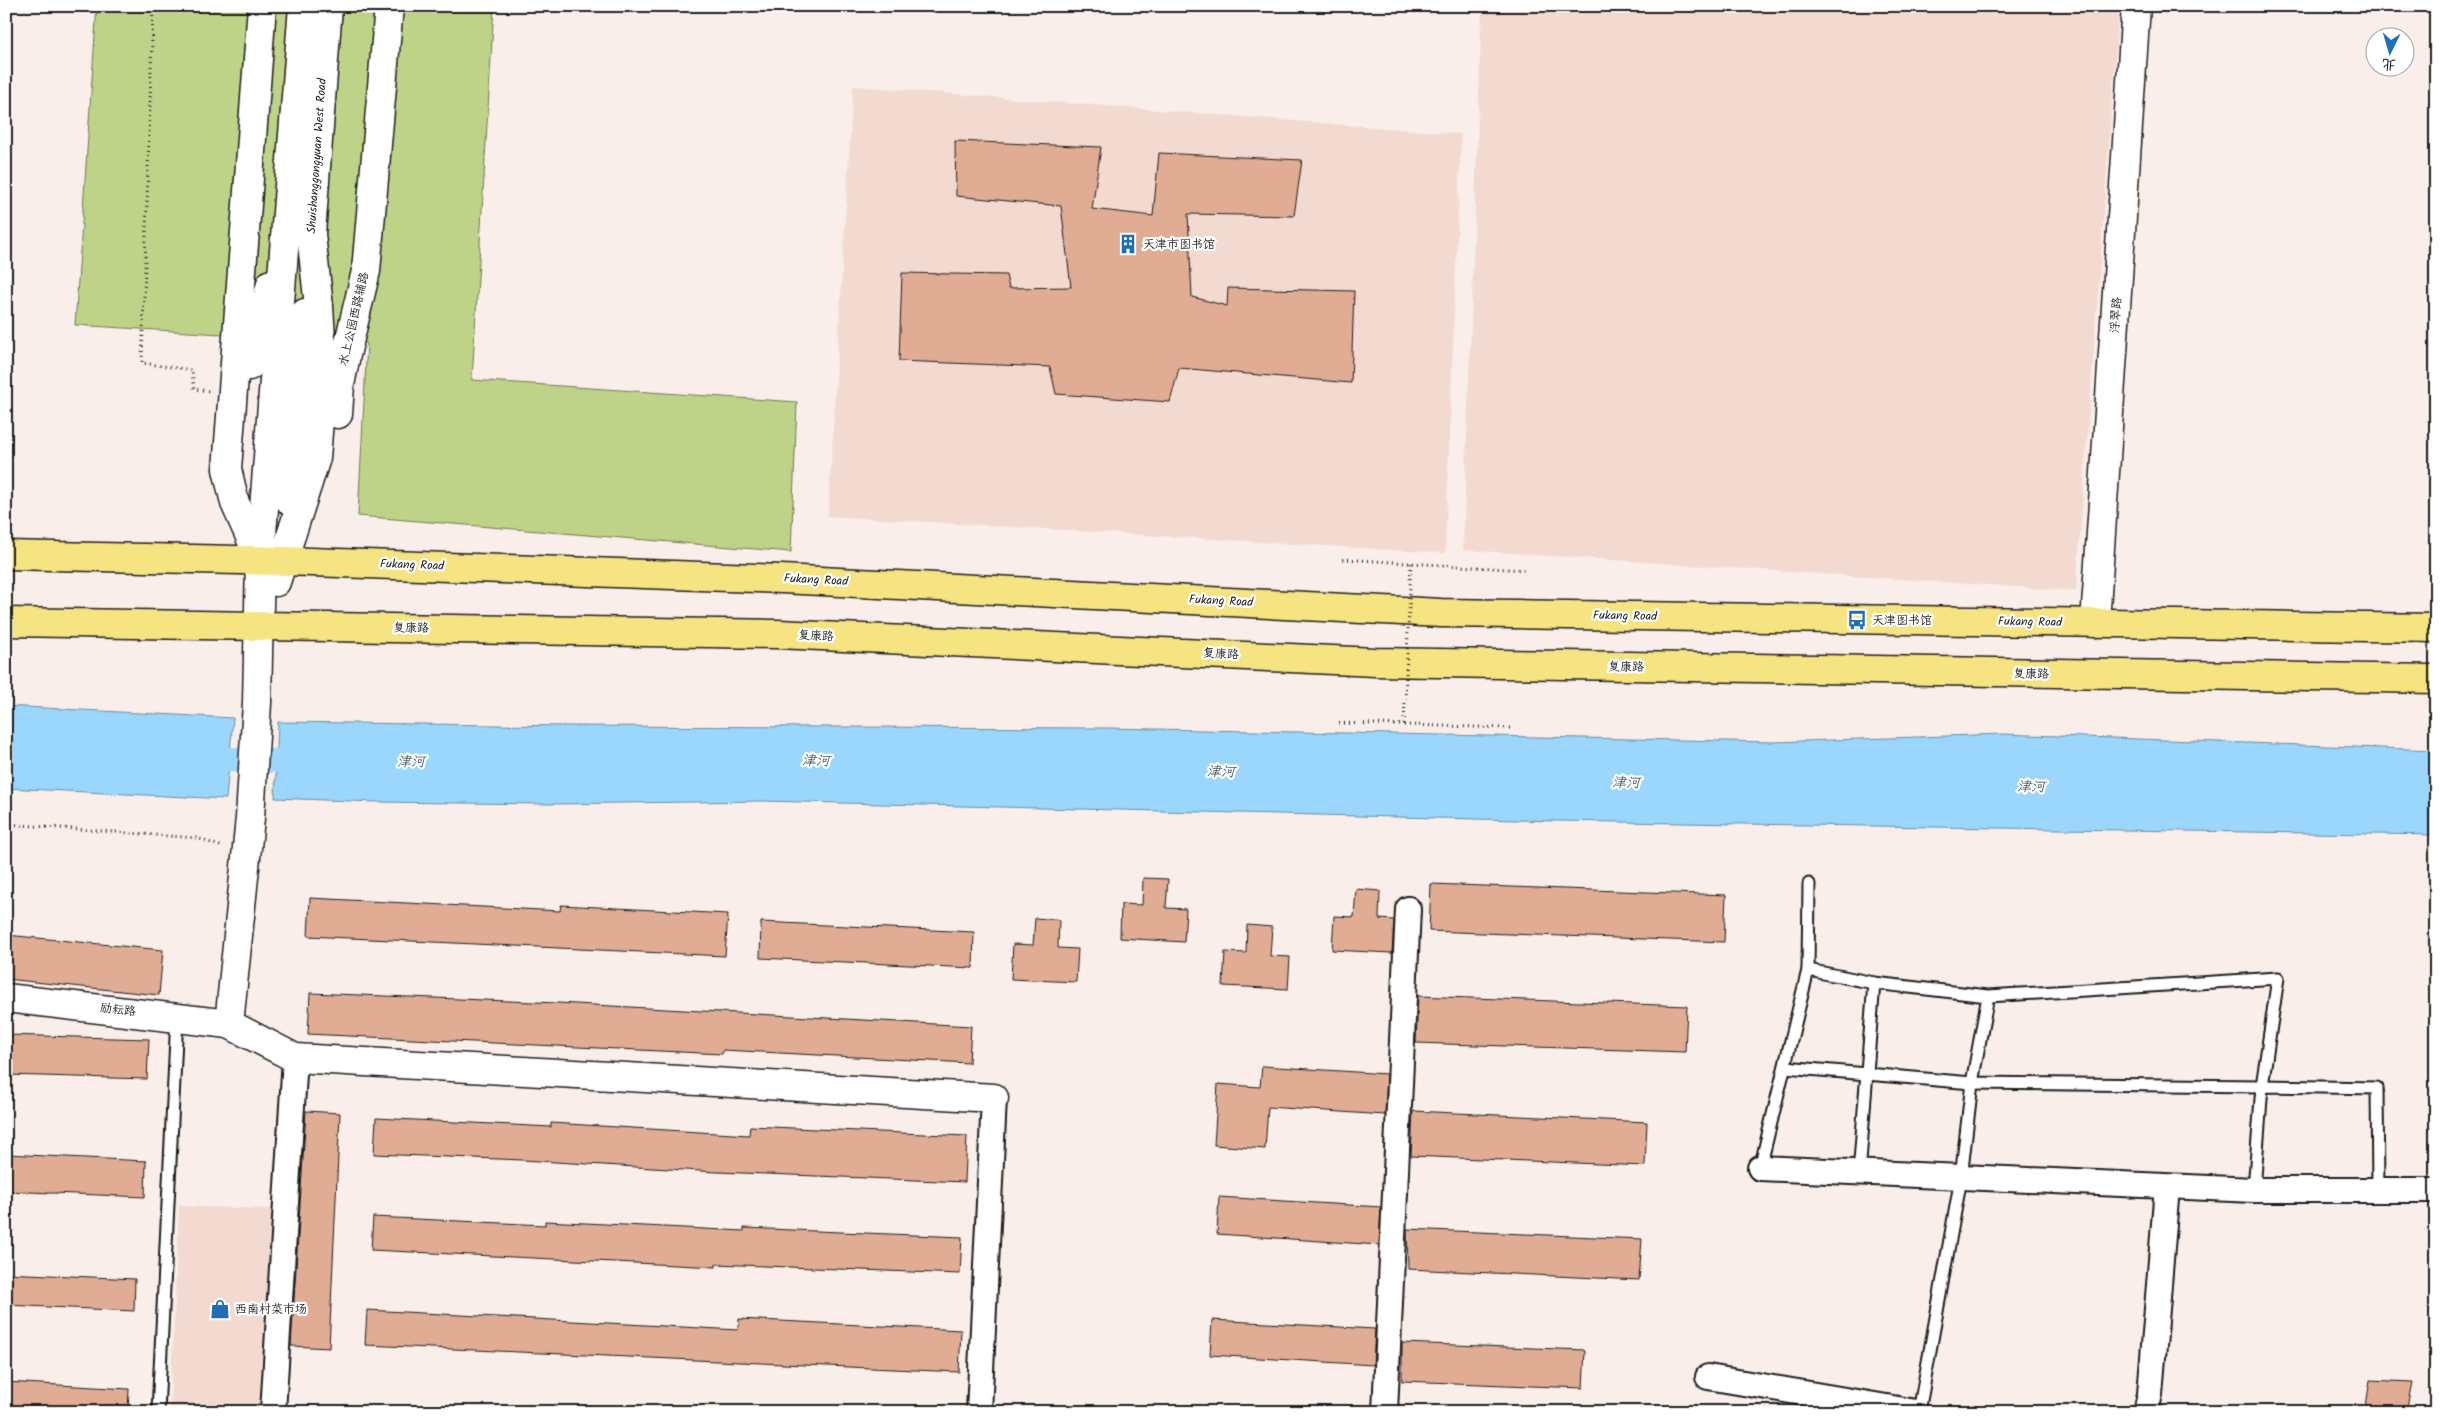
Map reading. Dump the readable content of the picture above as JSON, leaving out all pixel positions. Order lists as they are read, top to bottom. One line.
{"streets":{"highway":["Fukang Road","复康路"],"street":["Shuishanggongyuan West Road","浮翠路","水上公园西路辅路","励耘路"]},"crossings":[["Shuishanggongyuan West Road","水上公园西路辅路"],["Shuishanggongyuan West Road","Fukang Road"],["浮翠路","Fukang Road"],["水上公园西路辅路","Fukang Road"]],"water":["津河"],"places":{"building":["天津市图书馆"],"bus stop":["天津图书馆"],"shop":["西南村菜市场"]},"north":"bottom"}
